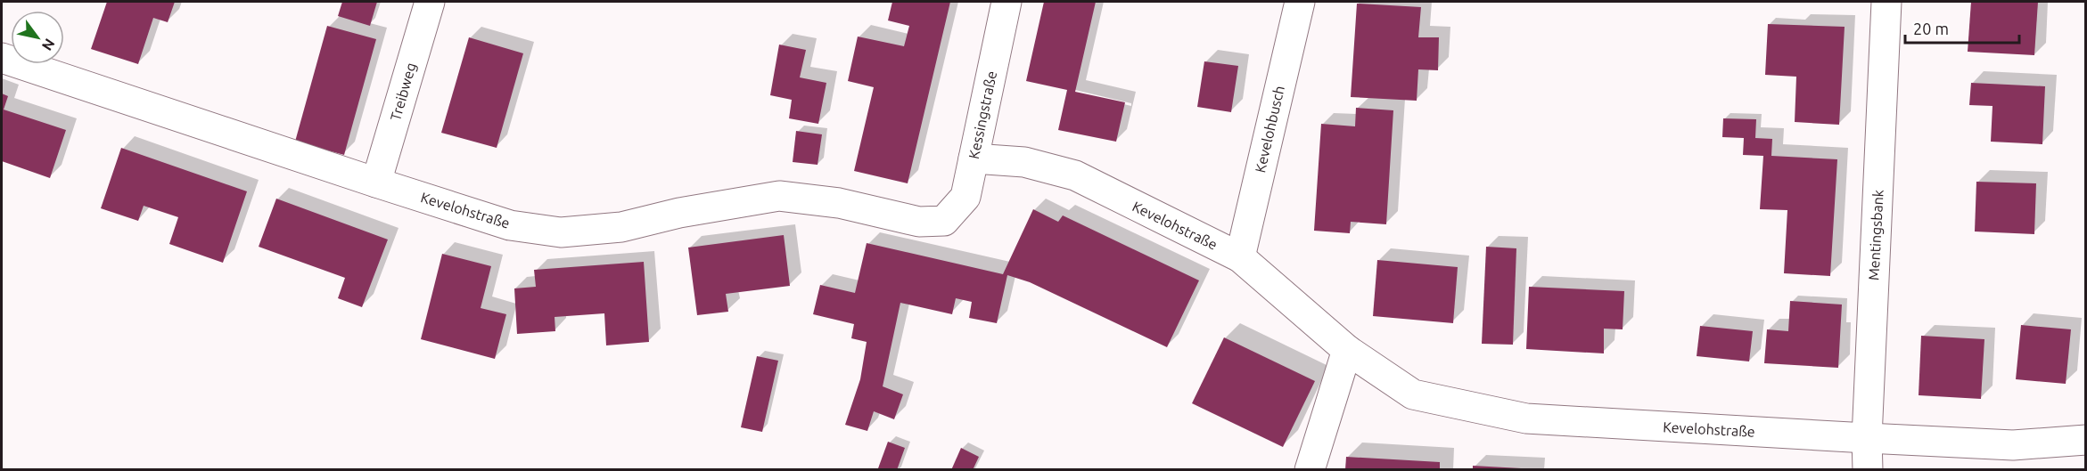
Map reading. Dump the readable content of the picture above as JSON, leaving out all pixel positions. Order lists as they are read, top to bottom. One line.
{"streets":{"street":["Treibweg","Kessingstraße","Kevelohbusch","Kevelohstraße","Mentingsbank"]},"crossings":[["Treibweg","Kevelohstraße"],["Kessingstraße","Kevelohstraße"],["Kevelohbusch","Kevelohstraße"],["Kevelohstraße","Mentingsbank"]],"scale_bar":"20 m","north":"bottom right"}
